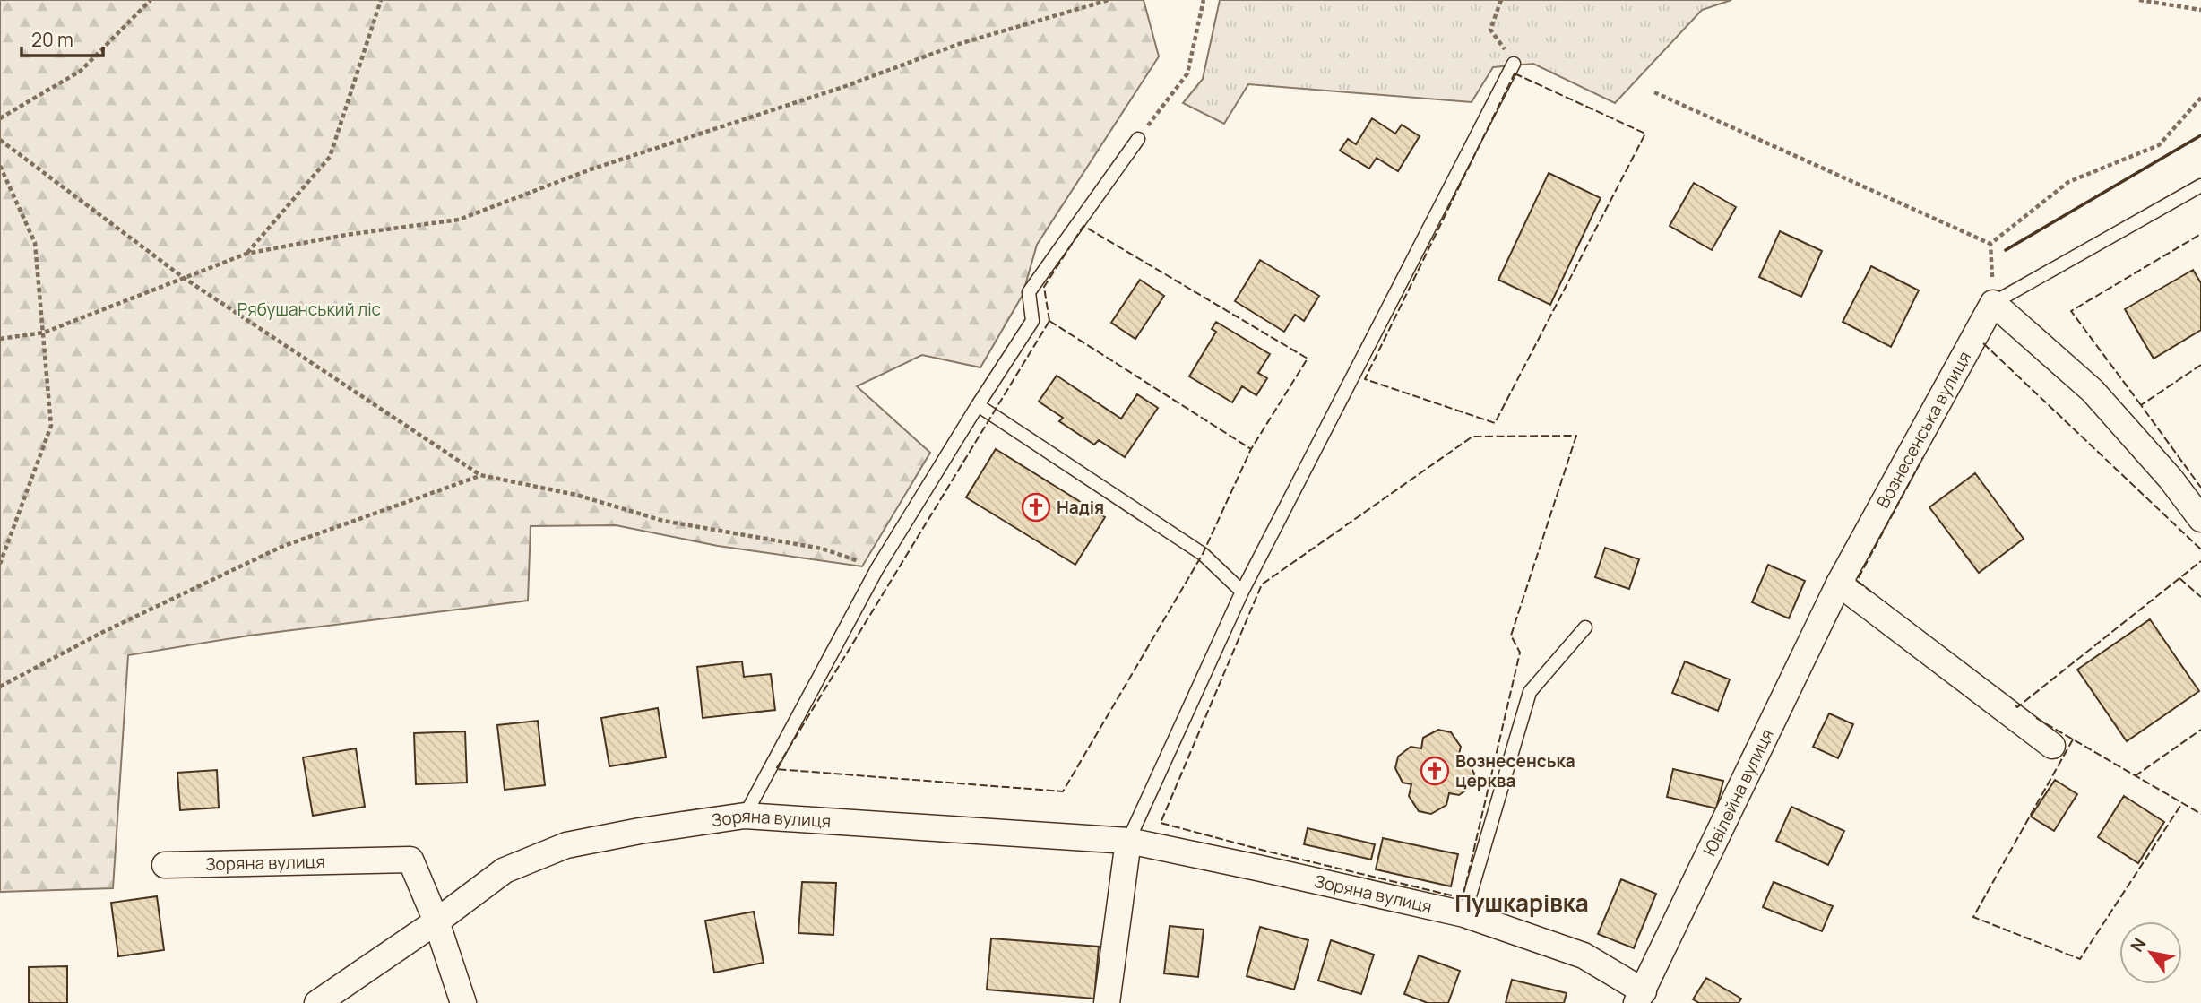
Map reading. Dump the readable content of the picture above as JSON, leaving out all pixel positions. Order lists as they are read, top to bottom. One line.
{"streets":{"street":["Вознесенська вулиця","Ювілейна вулиця","Зоряна вулиця"]},"crossings":[["Вознесенська вулиця","Ювілейна вулиця"],["Ювілейна вулиця","Зоряна вулиця"]],"districts":["Пушкарівка"],"parks":["Рябушанський ліс"],"places":{"church":["Надія","Вознесенська церква"]},"scale_bar":"20 m","north":"top left"}
